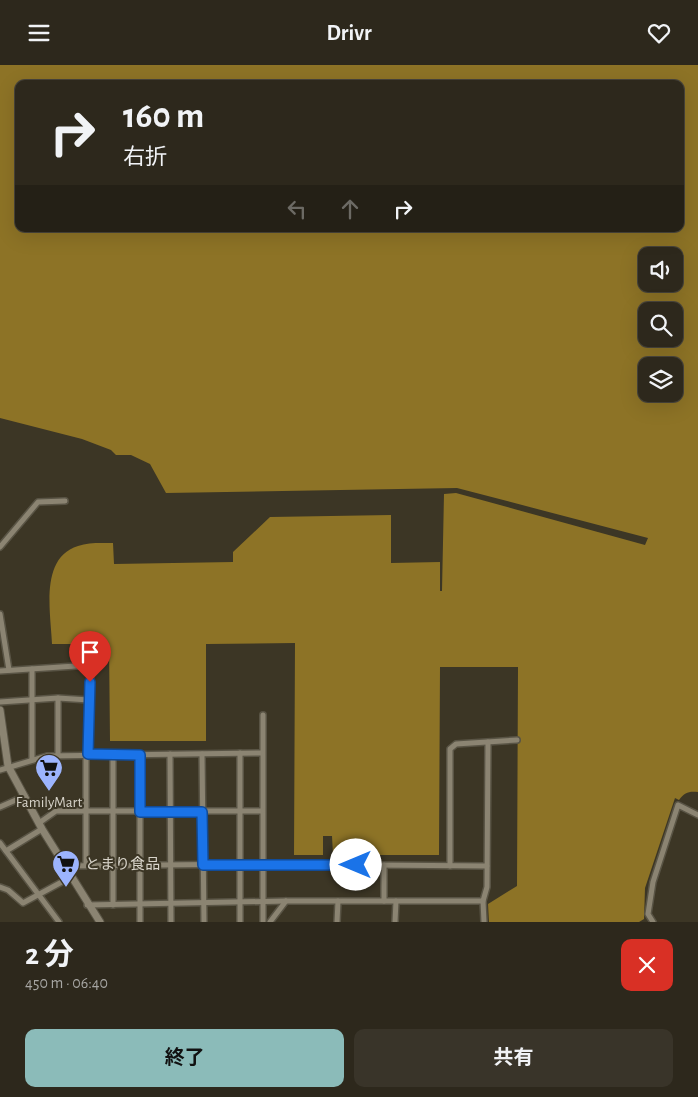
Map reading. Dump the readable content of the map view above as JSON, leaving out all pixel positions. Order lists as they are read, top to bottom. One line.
{"places":{"supermarket":["FamilyMart","とまり食品"]},"page":{"header":"Drivr","turn":["160 m","右折"],"heading":["2 分","450 m · 06:40"],"buttons":["終了","共有"]}}
